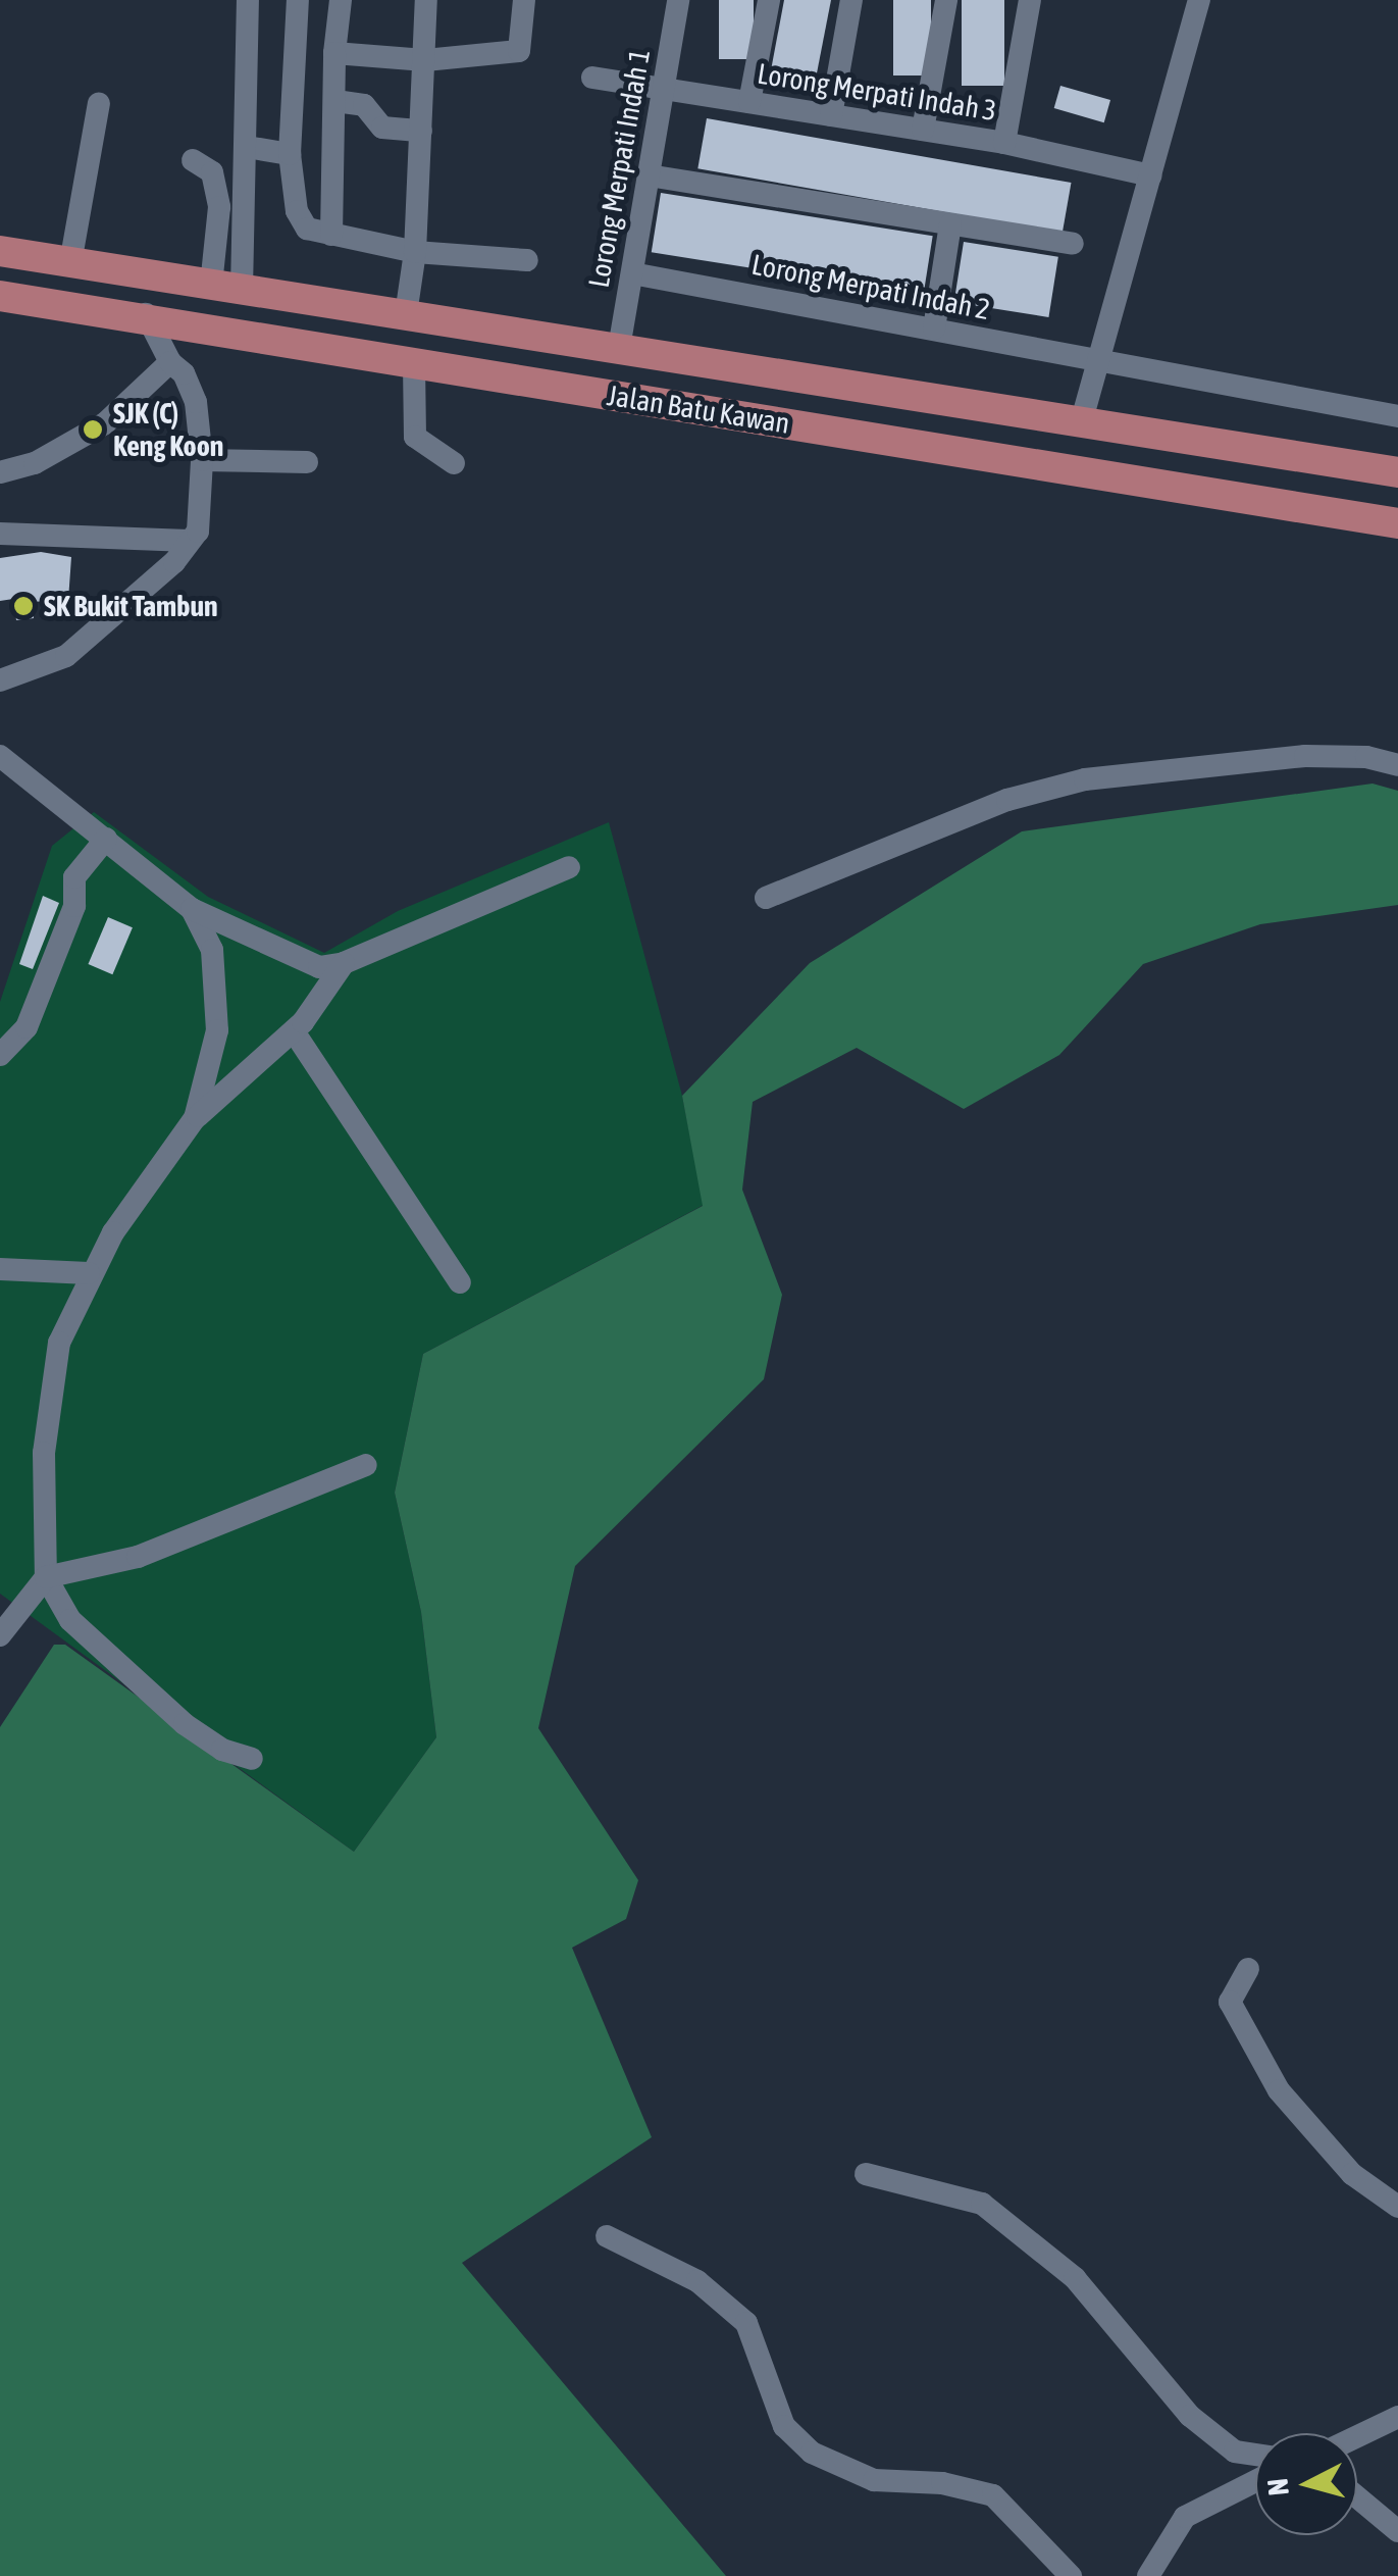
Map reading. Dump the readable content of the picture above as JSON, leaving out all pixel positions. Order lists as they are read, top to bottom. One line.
{"streets":{"main road":["Jalan Batu Kawan"],"street":["Lorong Merpati Indah 3","Lorong Merpati Indah 1","Lorong Merpati Indah 2"]},"crossings":[["Lorong Merpati Indah 3","Lorong Merpati Indah 1"],["Lorong Merpati Indah 1","Lorong Merpati Indah 2"],["Lorong Merpati Indah 1","Jalan Batu Kawan"]],"places":["SJK (C) Keng Koon","SK Bukit Tambun"],"north":"left"}
